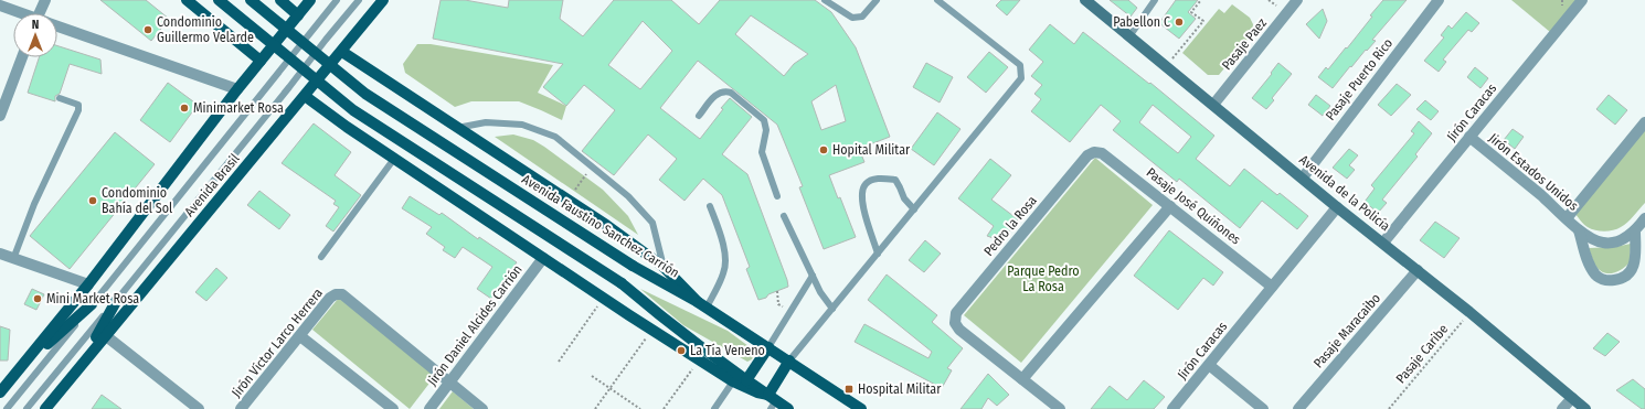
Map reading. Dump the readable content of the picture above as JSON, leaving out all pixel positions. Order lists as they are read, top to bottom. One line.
{"streets":{"main road":["Avenida Brasil","Avenida Faustino Sanchez Carrión"],"street":["Pasaje Paez","Pasaje Puerto Rico","Jirón Caracas","Jirón Estados Unidos","Avenida de la Policía","Pasaje José Quiñones","Pedro la Rosa","Jirón Daniel Alcides Carrión","Pasaje Maracaibo","Jirón Víctor Larco Herrera"],"path":["Pasaje Caribe"]},"crossings":[["Pasaje Paez","Avenida de la Policía"],["Pasaje Puerto Rico","Avenida de la Policía"],["Jirón Caracas","Jirón Estados Unidos"],["Jirón Caracas","Avenida de la Policía"],["Jirón Caracas","Pasaje José Quiñones"],["Avenida de la Policía","Pasaje Maracaibo"],["Avenida de la Policía","Pasaje Caribe"],["Pasaje José Quiñones","Pedro la Rosa"],["Jirón Daniel Alcides Carrión","Jirón Víctor Larco Herrera"]],"parks":["Parque Pedro La Rosa"],"places":{"other":["Pabellon C","Condominio Guillermo Velarde","Minimarket Rosa","Hopital Militar","Condominio Bahía del Sol","Mini Market Rosa","La Tía Veneno"],"transit":["Hospital Militar"]},"north":"top"}
